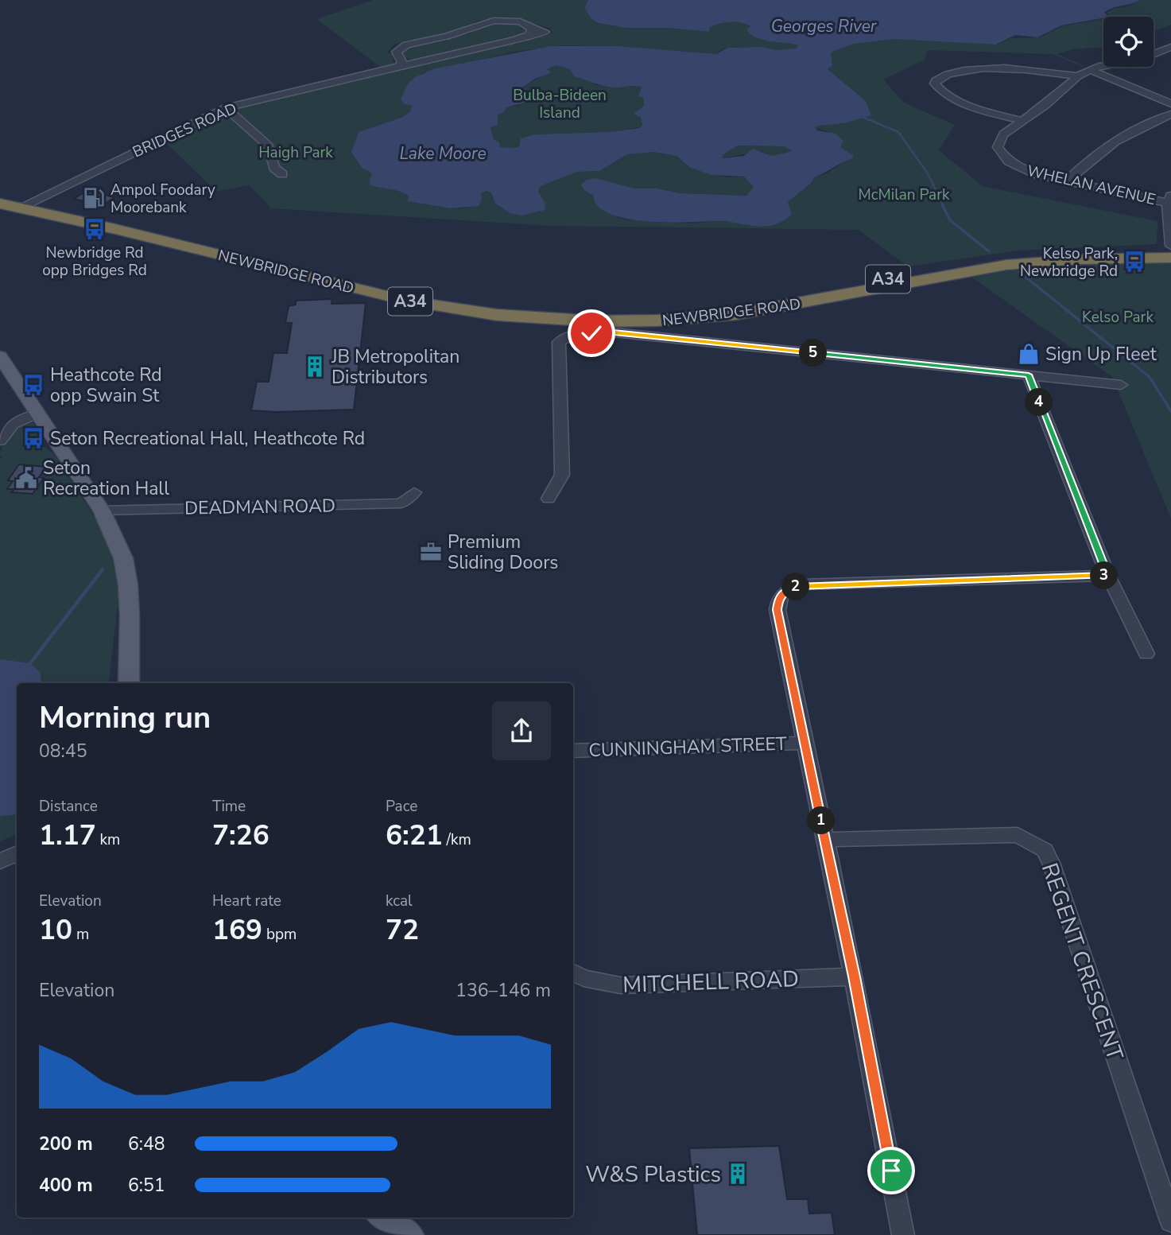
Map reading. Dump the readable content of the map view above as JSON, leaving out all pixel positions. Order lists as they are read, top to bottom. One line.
{"streets":{"highway":["NEWBRIDGE ROAD","A34"],"street":["BRIDGES ROAD","WHELAN AVENUE","DEADMAN ROAD","CUNNINGHAM STREET","REGENT CRESCENT","MITCHELL ROAD"]},"crossings":[["BRIDGES ROAD","NEWBRIDGE ROAD"]],"water":["Georges River","Lake Moore"],"parks":["Bulba-Bideen Island","Haigh Park","McMilan Park","Kelso Park"],"places":{"fuel station":["Ampol Foodary Moorebank"],"bus stop":["Newbridge Rd opp Bridges Rd","Kelso Park, Newbridge Rd","Heathcote Rd opp Swain St","Seton Recreational Hall, Heathcote Rd"],"shop":["Sign Up Fleet"],"building":["JB Metropolitan Distributors","W&S Plastics"],"public building":["Seton Recreation Hall"],"office":["Premium Sliding Doors"]},"page":{"pins":["5","4","3","2","1"],"heading":["Morning run","08:45"],"stats":[["Distance","1.17 km"],["Time","7:26"],["Pace","6:21 /km"],["Elevation","10 m"],["Heart rate","169 bpm"],["kcal","72"]],"chart":["Elevation","136–146 m"],"list":[{"name":"200 m","note":"6:48"},{"name":"400 m","note":"6:51"}]}}
